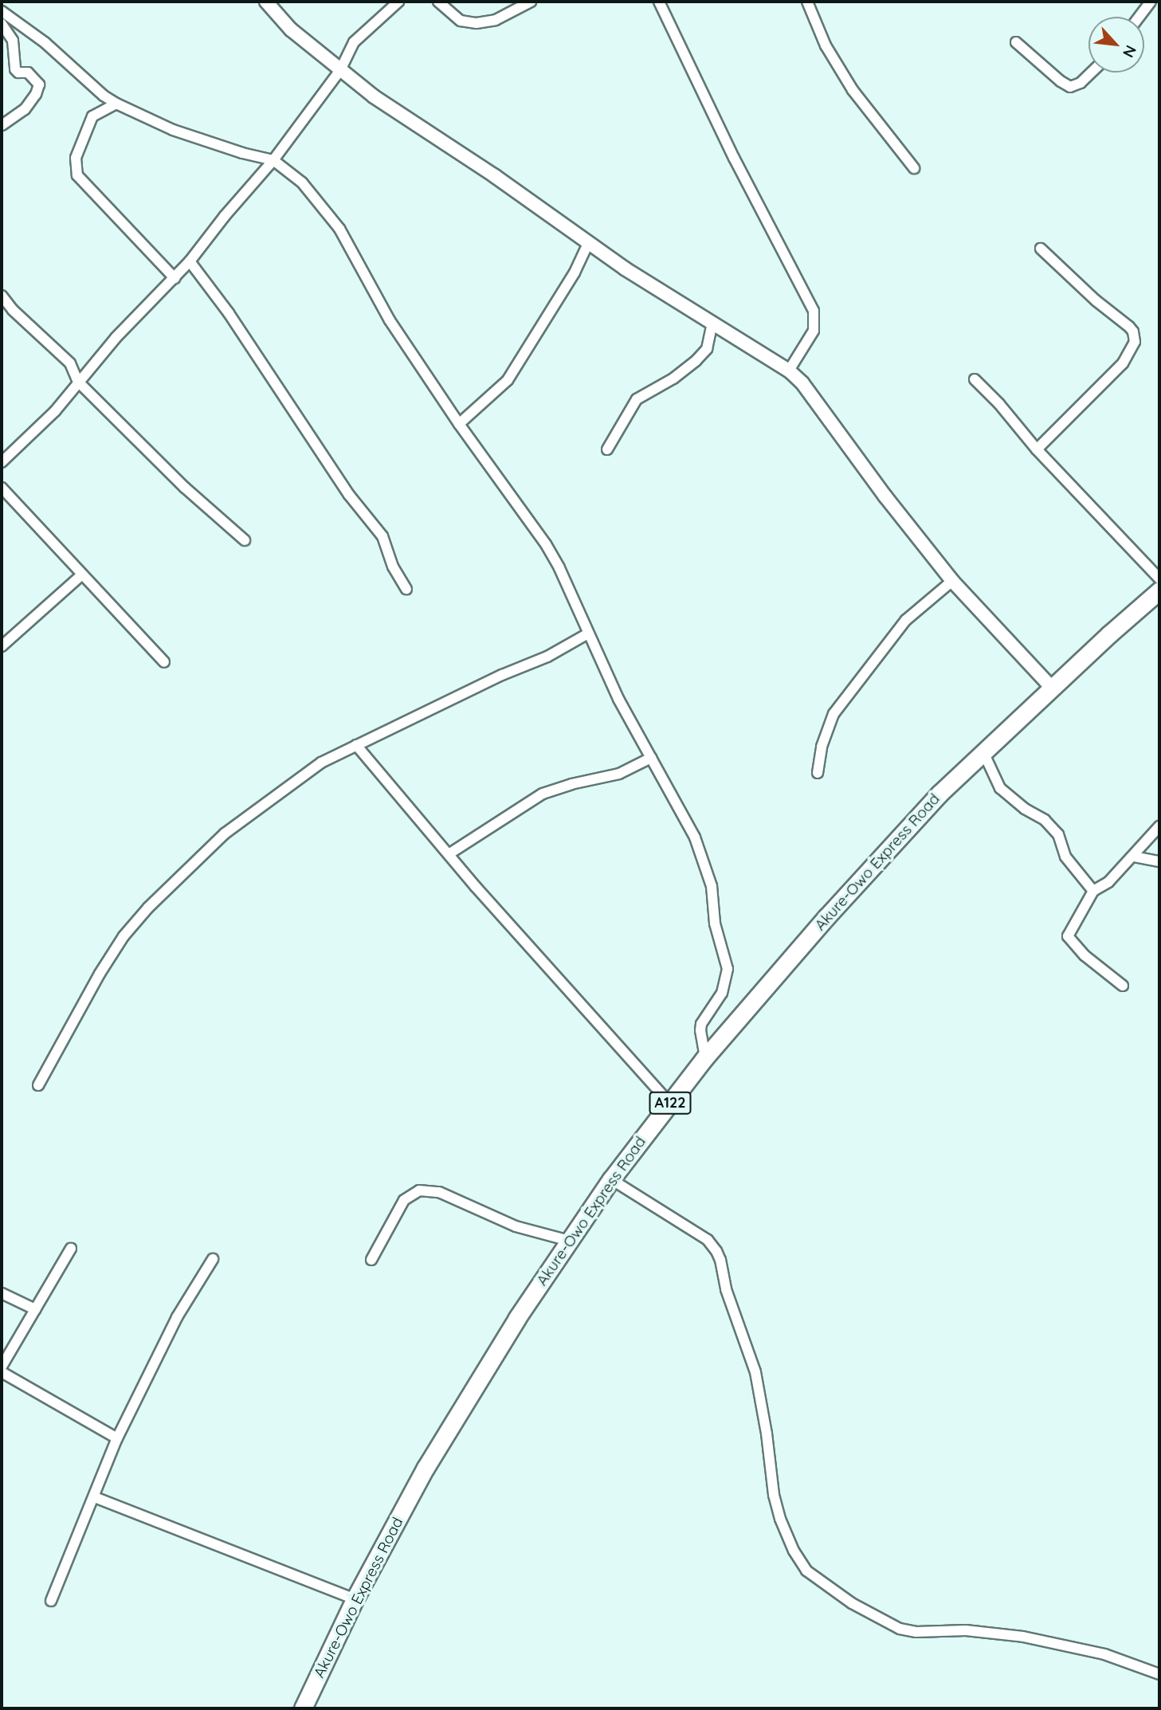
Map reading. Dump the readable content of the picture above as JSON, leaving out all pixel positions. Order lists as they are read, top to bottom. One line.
{"streets":{"highway":["Akure-Owo Express Road","A122"]},"north":"bottom right"}
